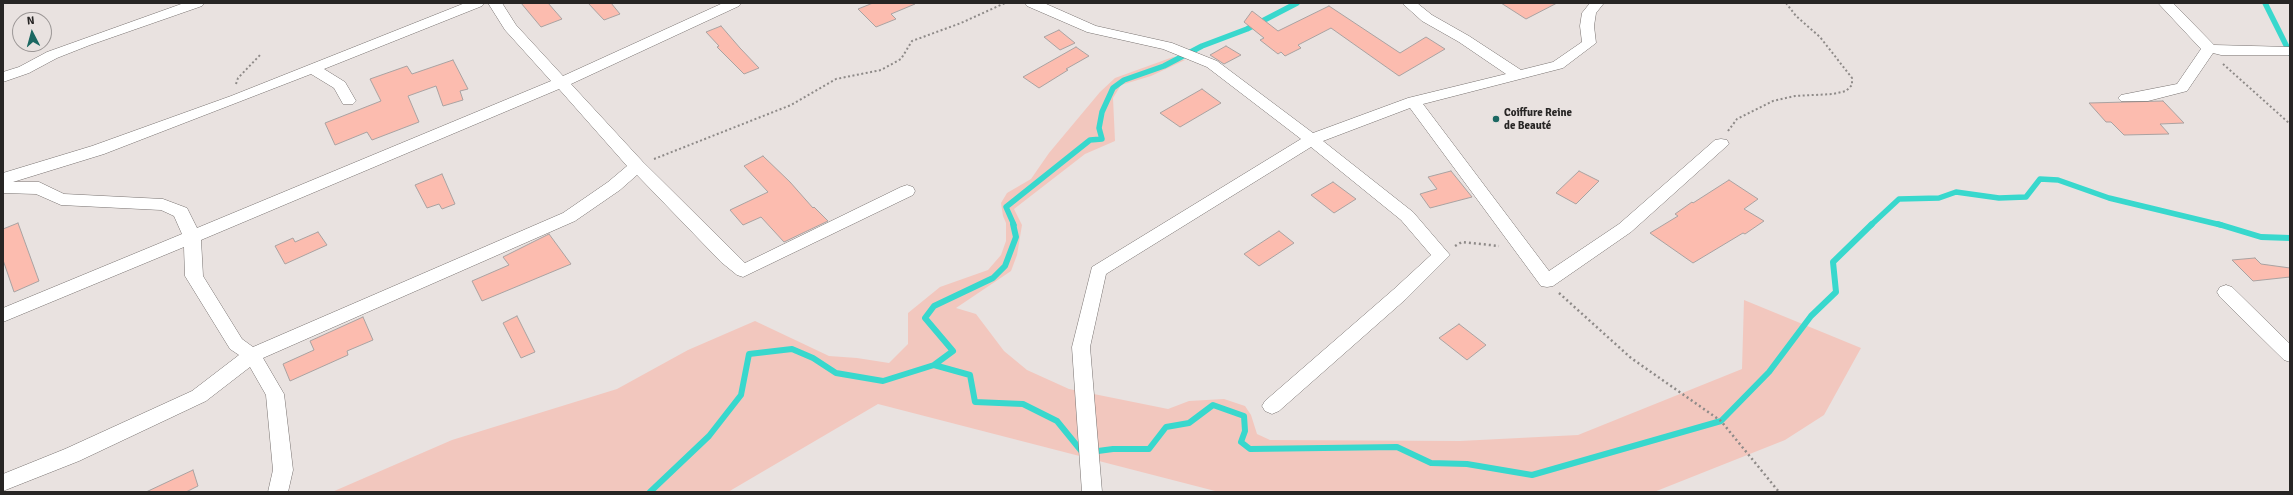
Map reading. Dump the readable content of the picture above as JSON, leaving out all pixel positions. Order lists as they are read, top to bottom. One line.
{"places":["Coiffure Reine de Beauté"],"north":"top"}
